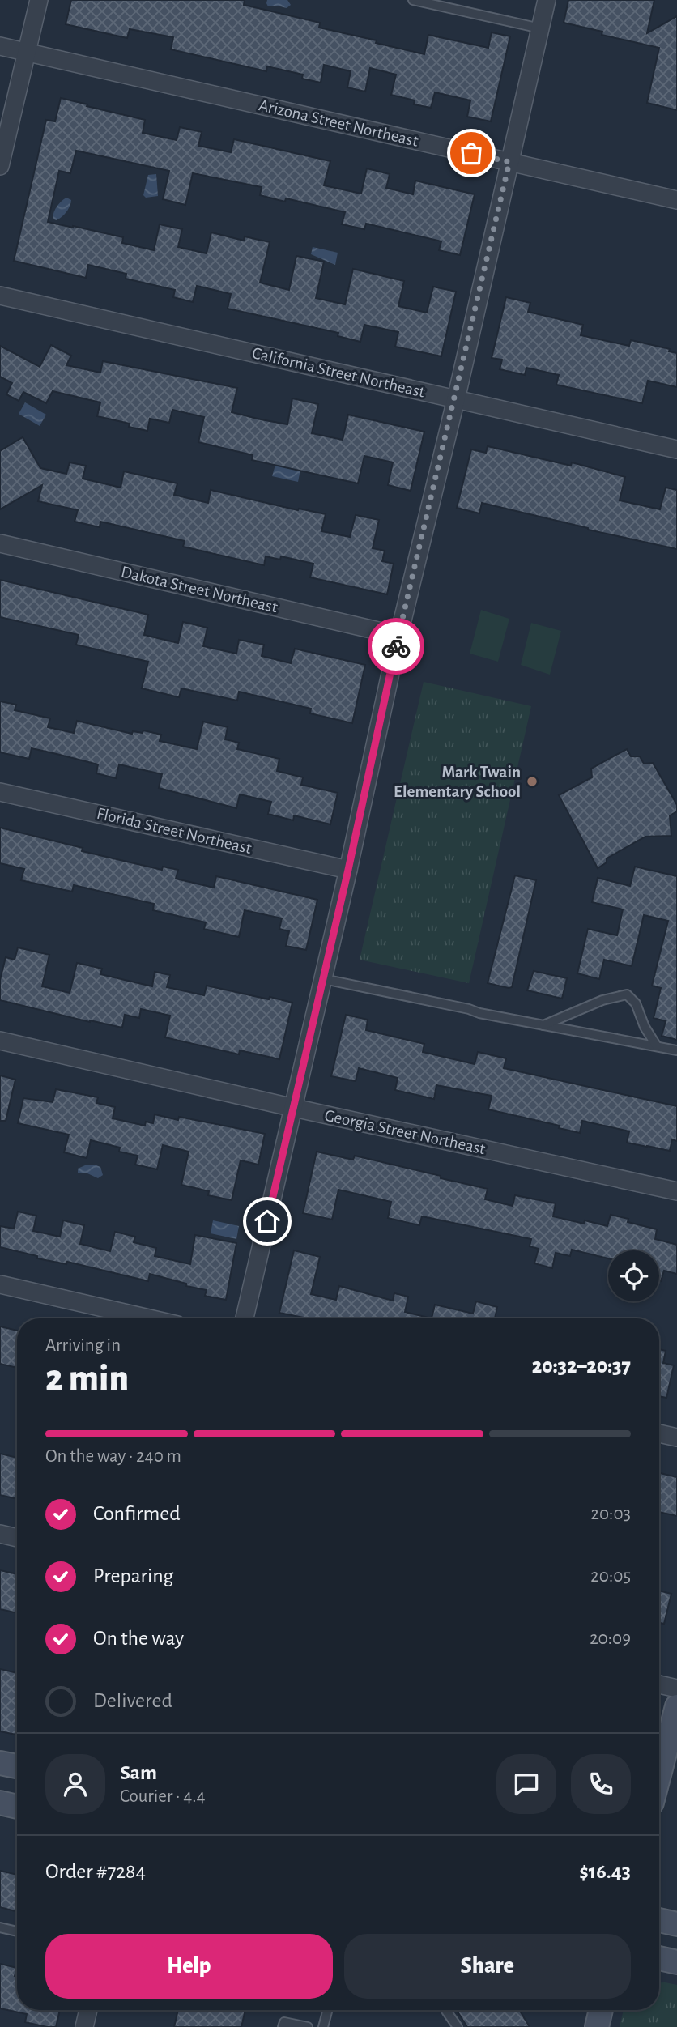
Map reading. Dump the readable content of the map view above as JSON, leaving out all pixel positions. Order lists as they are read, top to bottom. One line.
{"streets":{"street":["Arizona Street Northeast","California Street Northeast","Dakota Street Northeast","Florida Street Northeast","Georgia Street Northeast"]},"places":["Mark Twain Elementary School"],"page":{"heading":["2 min","Arriving in","20:32–20:37"],"panel":["Sam","Courier · 4.4","Order #7284","$16.43"],"bar":"On the way · 240 m","list":[["Confirmed","20:03"],["Preparing","20:05"],["On the way","20:09"],"Delivered"],"buttons":["Help","Share"]}}
